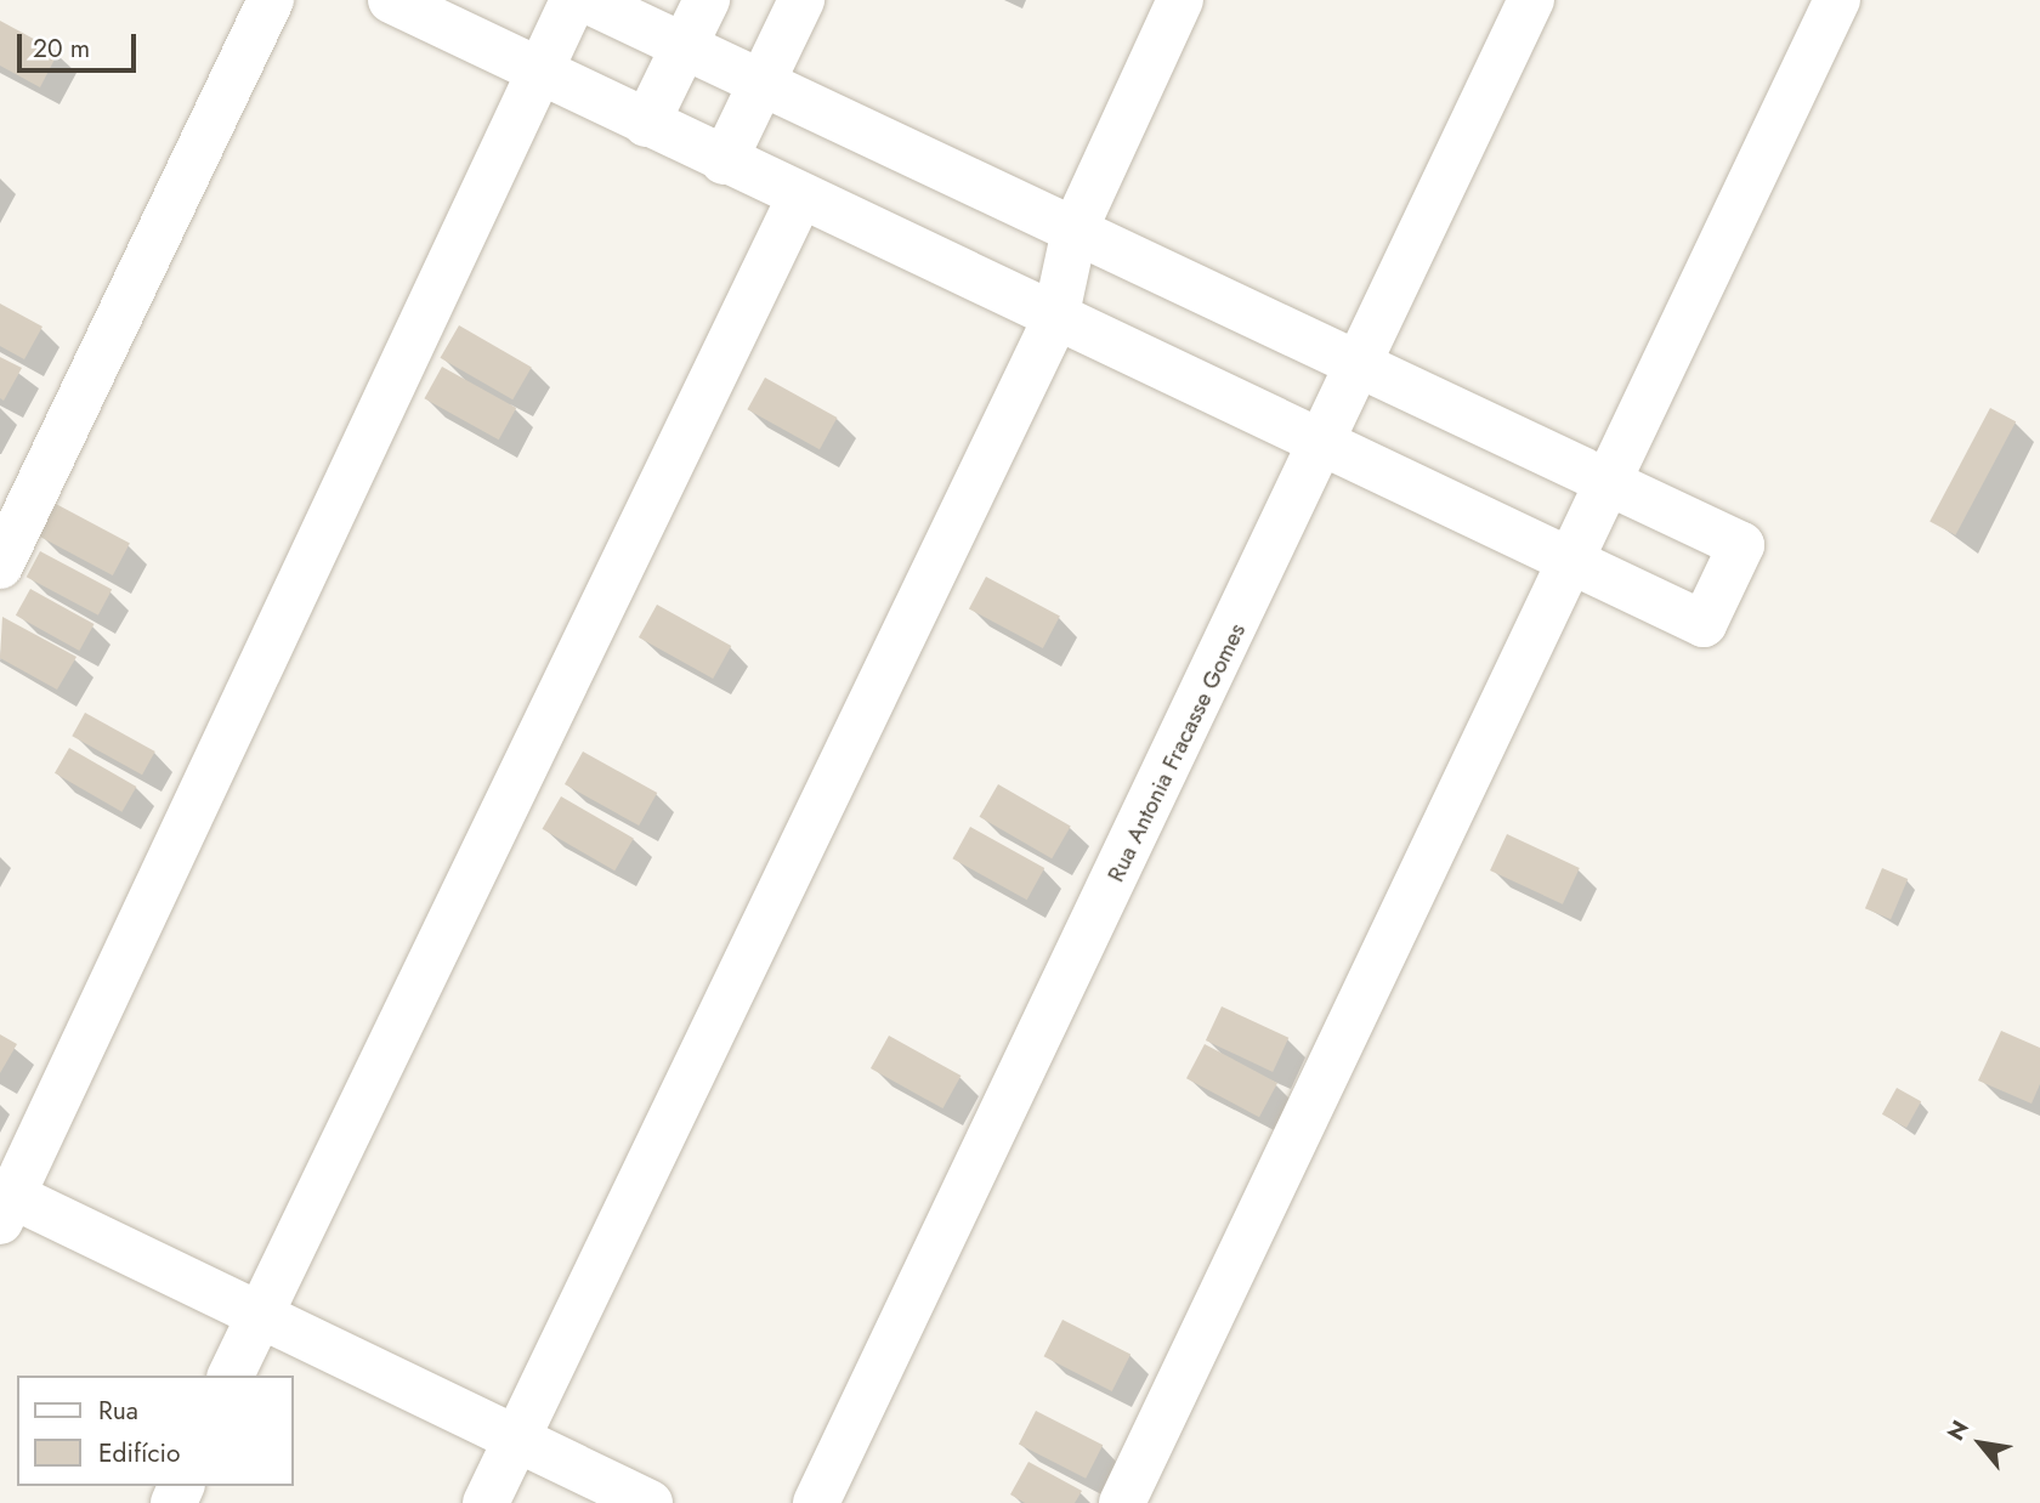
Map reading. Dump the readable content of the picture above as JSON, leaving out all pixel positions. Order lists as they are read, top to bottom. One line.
{"streets":{"street":["Rua Antonia Fracasse Gomes"]},"legend":["Rua","Edifício"],"scale_bar":"20 m","north":"top left"}
